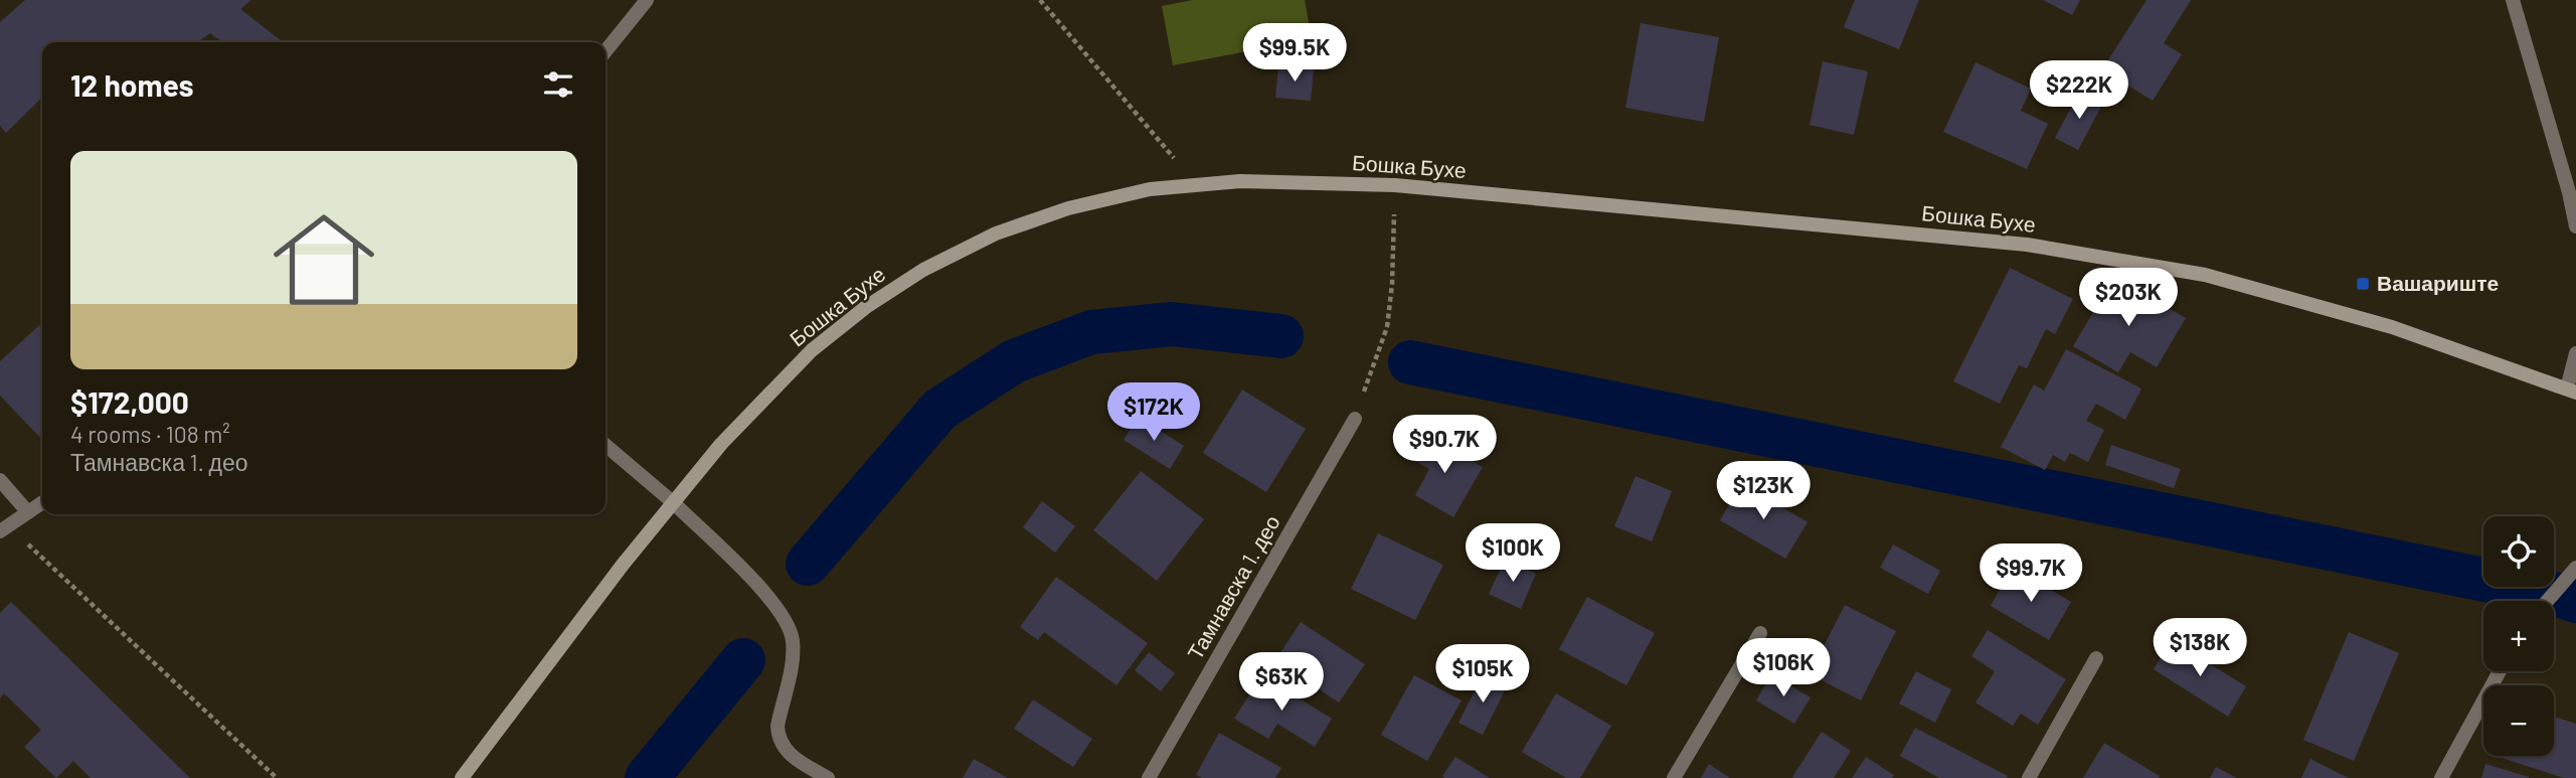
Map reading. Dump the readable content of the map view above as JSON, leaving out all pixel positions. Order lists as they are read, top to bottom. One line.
{"streets":{"main road":["Бошка Бухе"],"street":["Тамнавска 1. део"]},"places":{"transit":["Вашариште"]},"page":{"price":["$99.5K","$222K","$203K","$172K","$90.7K","$123K","$100K","$99.7K","$138K","$106K","$105K","$63K"],"heading":"12 homes","list":[{"name":"$172,000","note":"4 rooms · 108 m² · Тамнавска 1. део"}],"map_buttons":["+","−"]}}
